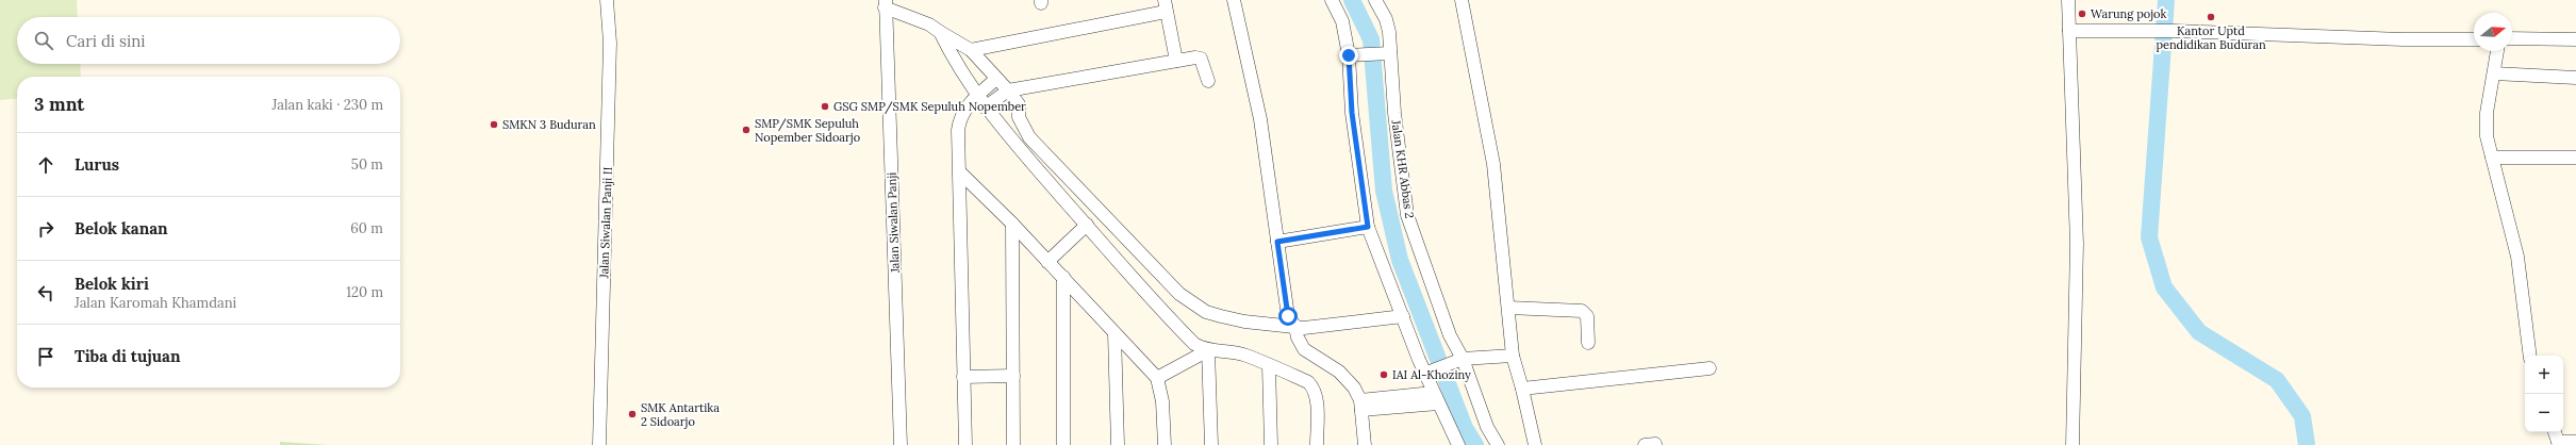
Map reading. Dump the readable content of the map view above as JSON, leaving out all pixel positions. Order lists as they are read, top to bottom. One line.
{"streets":{"street":["Jalan KHR Abbas 2","Jalan Siwalan Panji II","Jalan Siwalan Panji"]},"places":["Warung pojok","Kantor Uptd pendidikan Buduran","GSG SMP/SMK Sepuluh Nopember","SMKN 3 Buduran","SMP/SMK Sepuluh Nopember Sidoarjo","IAI Al-Khoziny","SMK Antartika 2 Sidoarjo"],"north":"right","page":{"search":"Cari di sini","heading":["3 mnt","Jalan kaki · 230 m"],"list":[["Lurus","50 m"],["Belok kanan","60 m"],["Belok kiri","Jalan Karomah Khamdani","120 m"],"Tiba di tujuan"],"map_buttons":["+","−"]}}
